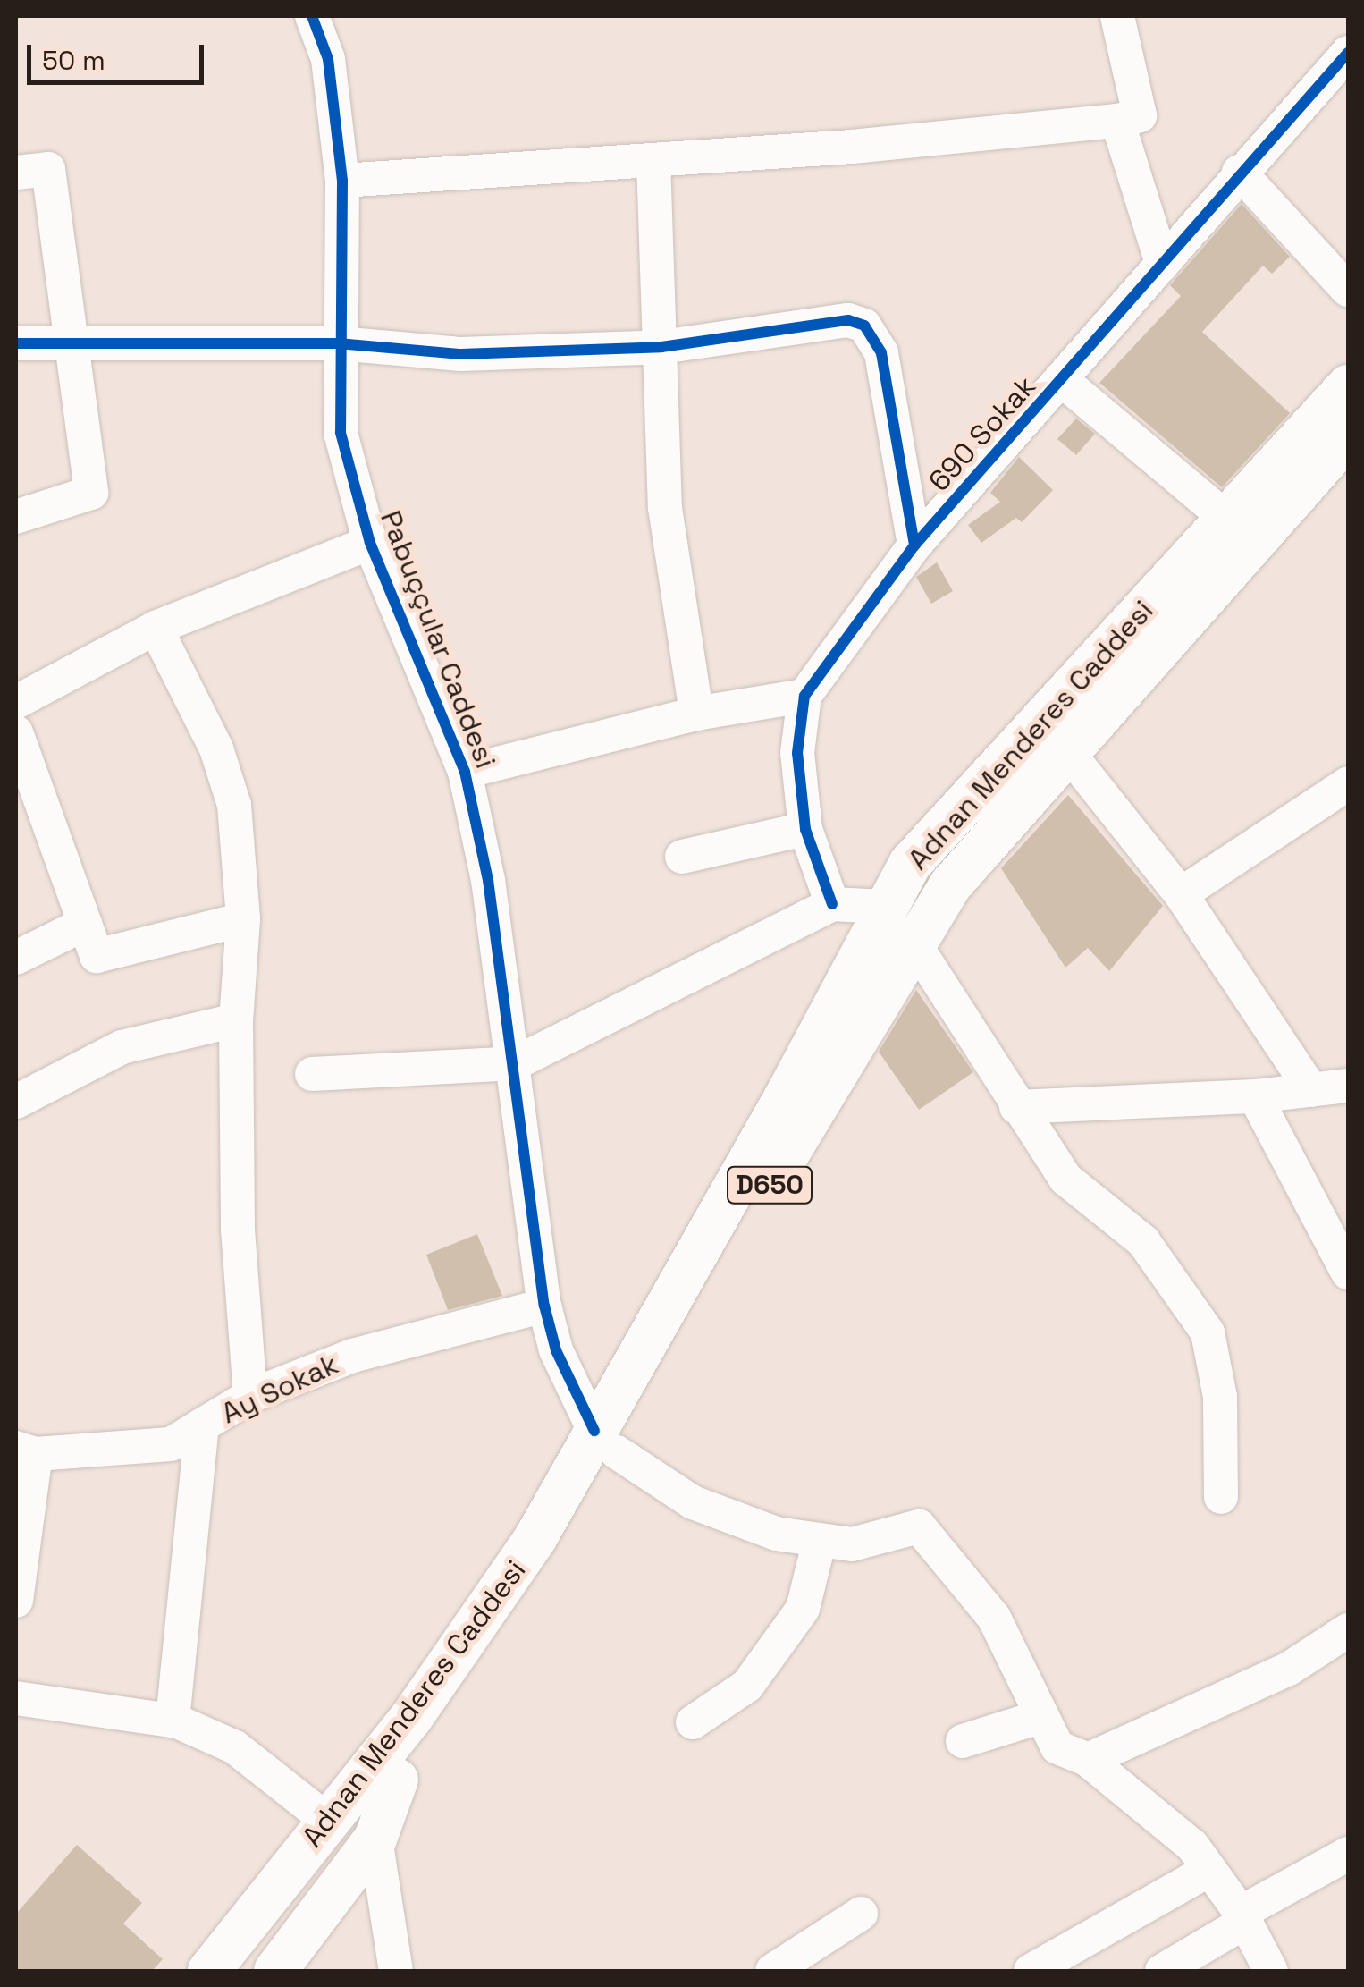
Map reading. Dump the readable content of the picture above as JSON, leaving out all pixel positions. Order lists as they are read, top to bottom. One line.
{"streets":{"main road":["Adnan Menderes Caddesi","D650"],"street":["690 Sokak","Pabuççular Caddesi","Ay Sokak"]},"crossings":[["Pabuççular Caddesi","Adnan Menderes Caddesi"],["Pabuççular Caddesi","Ay Sokak"]],"scale_bar":"50 m"}
